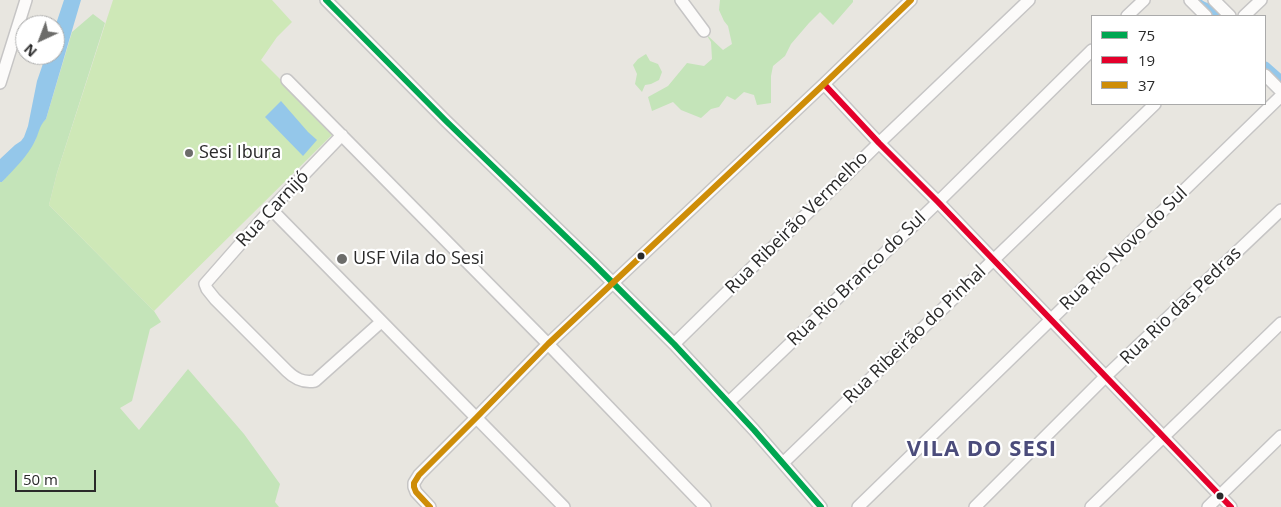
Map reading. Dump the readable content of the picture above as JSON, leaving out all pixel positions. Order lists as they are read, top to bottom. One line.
{"streets":{"street":["Rua Carnijó","Rua Ribeirão Vermelho","Rua Rio Novo do Sul","Rua Rio Branco do Sul","Rua Rio das Pedras","Rua Ribeirão do Pinhal"]},"districts":["VILA DO SESI"],"places":["Sesi Ibura","USF Vila do Sesi"],"lines":["transit line 75","transit line 37","transit line 19"],"legend":["75","19","37"],"scale_bar":"50 m","north":"bottom left"}
